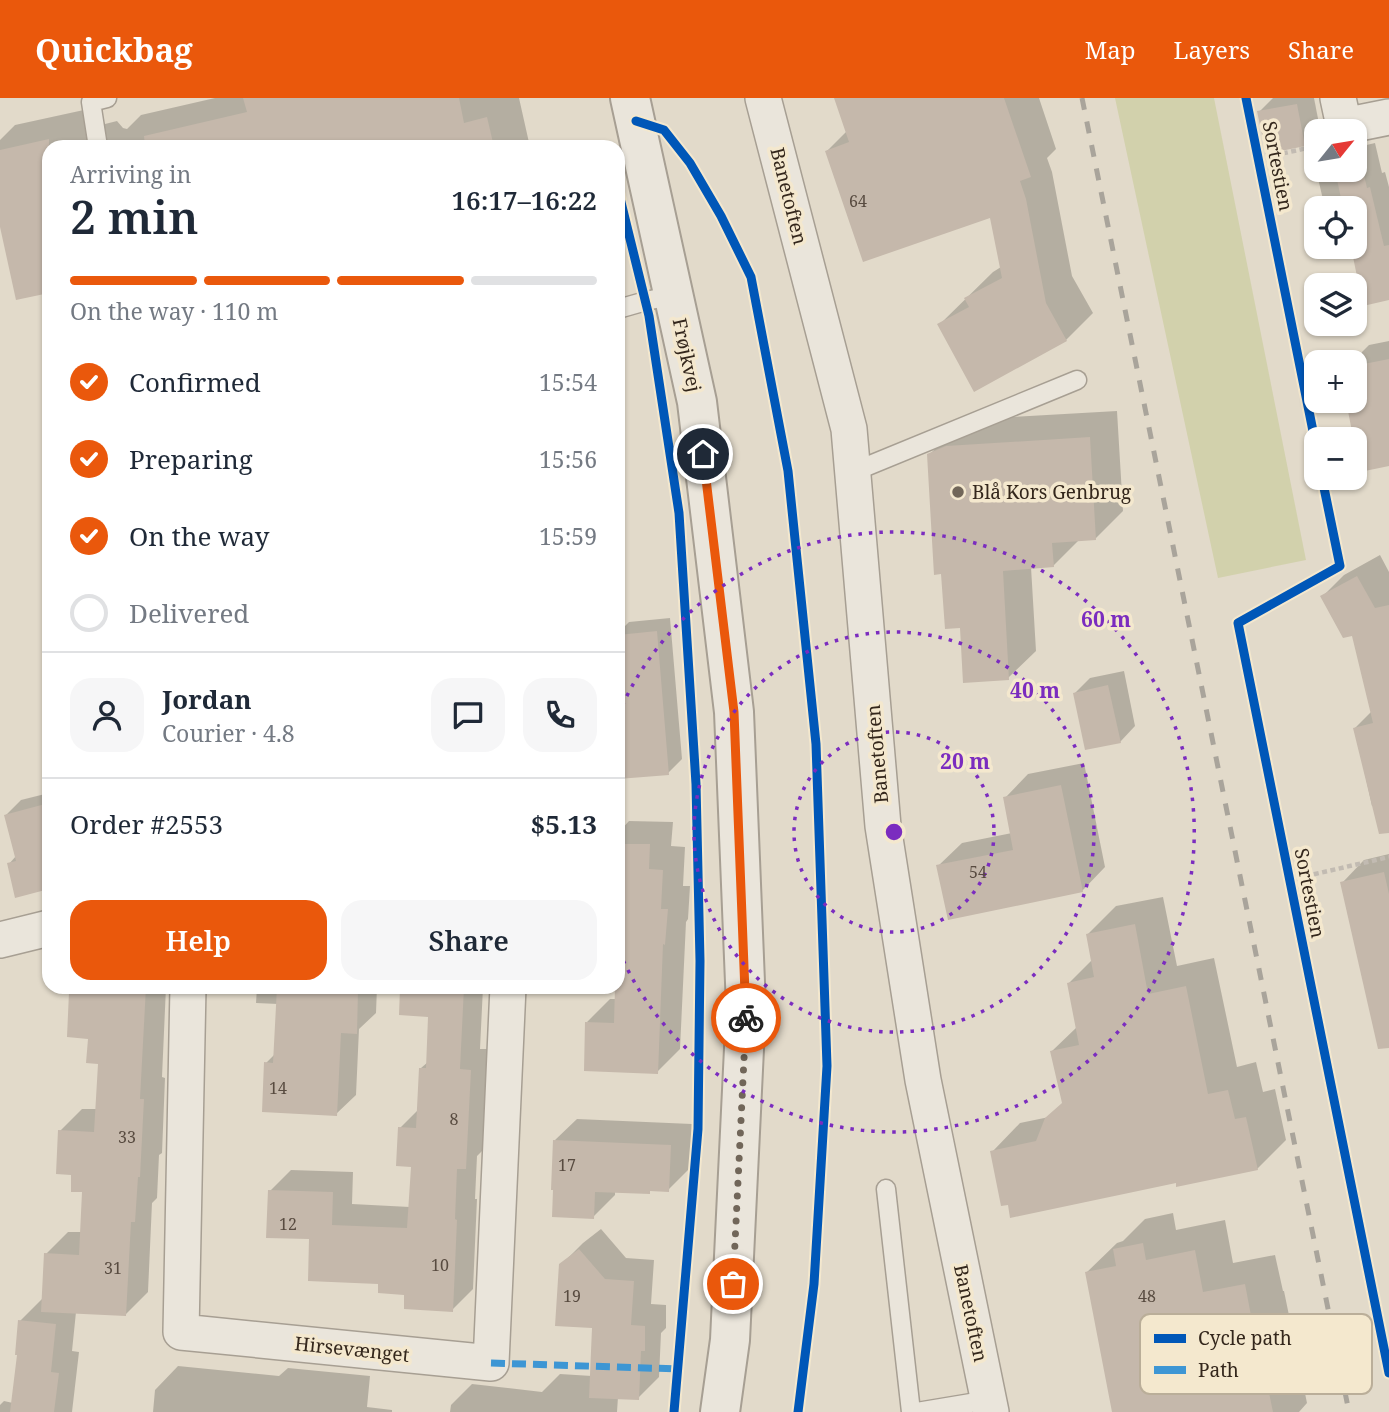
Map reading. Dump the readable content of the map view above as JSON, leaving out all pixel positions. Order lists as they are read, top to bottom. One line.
{"streets":{"street":["Banetoften","Frøjkvej","Hirsevænget"],"cycle path":["Sortestien"]},"places":["Blå Kors Genbrug"],"house_numbers":["64","54","14","8","33","17","12","10","31","19","48"],"legend":["Cycle path","Path"],"north":"top right","page":{"header":"Quickbag","nav":["Map","Layers","Share"],"map_buttons":["+","−"],"heading":["2 min","Arriving in","16:17–16:22"],"panel":["Jordan","Courier · 4.8","Order #2553","$5.13"],"bar":"On the way · 110 m","list":[["Confirmed","15:54"],["Preparing","15:56"],["On the way","15:59"],"Delivered"],"buttons":["Help","Share"]},"rings":["60 m","40 m","20 m"]}
